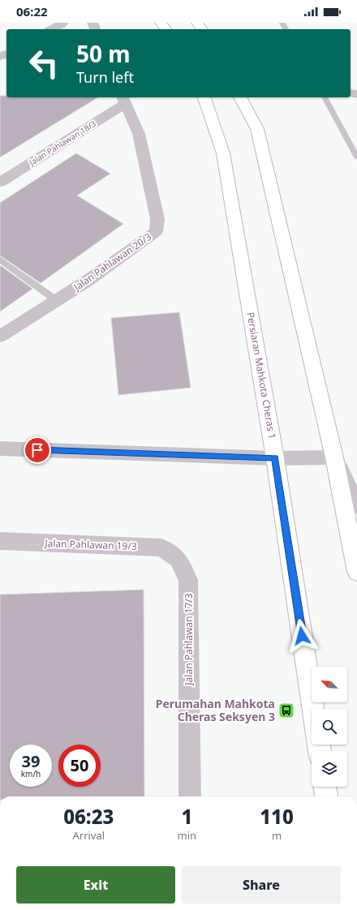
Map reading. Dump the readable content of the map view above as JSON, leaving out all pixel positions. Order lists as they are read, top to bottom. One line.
{"streets":{"main road":["Persiaran Mahkota Cheras 1"],"street":["Jalan Pahlawan 18/3","Jalan Pahlawan 20/3","Jalan Pahlawan 19/3","Jalan Pahlawan 17/3"]},"crossings":[["Jalan Pahlawan 18/3","Jalan Pahlawan 20/3"],["Jalan Pahlawan 19/3","Jalan Pahlawan 17/3"]],"places":{"bus stop":["Perumahan Mahkota Cheras Seksyen 3"]},"north":"top left","page":{"status":"06:22","turn":["50 m","Turn left"],"speed":"39 km/h","limit":"50","eta":["06:23","Arrival","1","min","110","m"],"buttons":["Exit","Share"]}}
